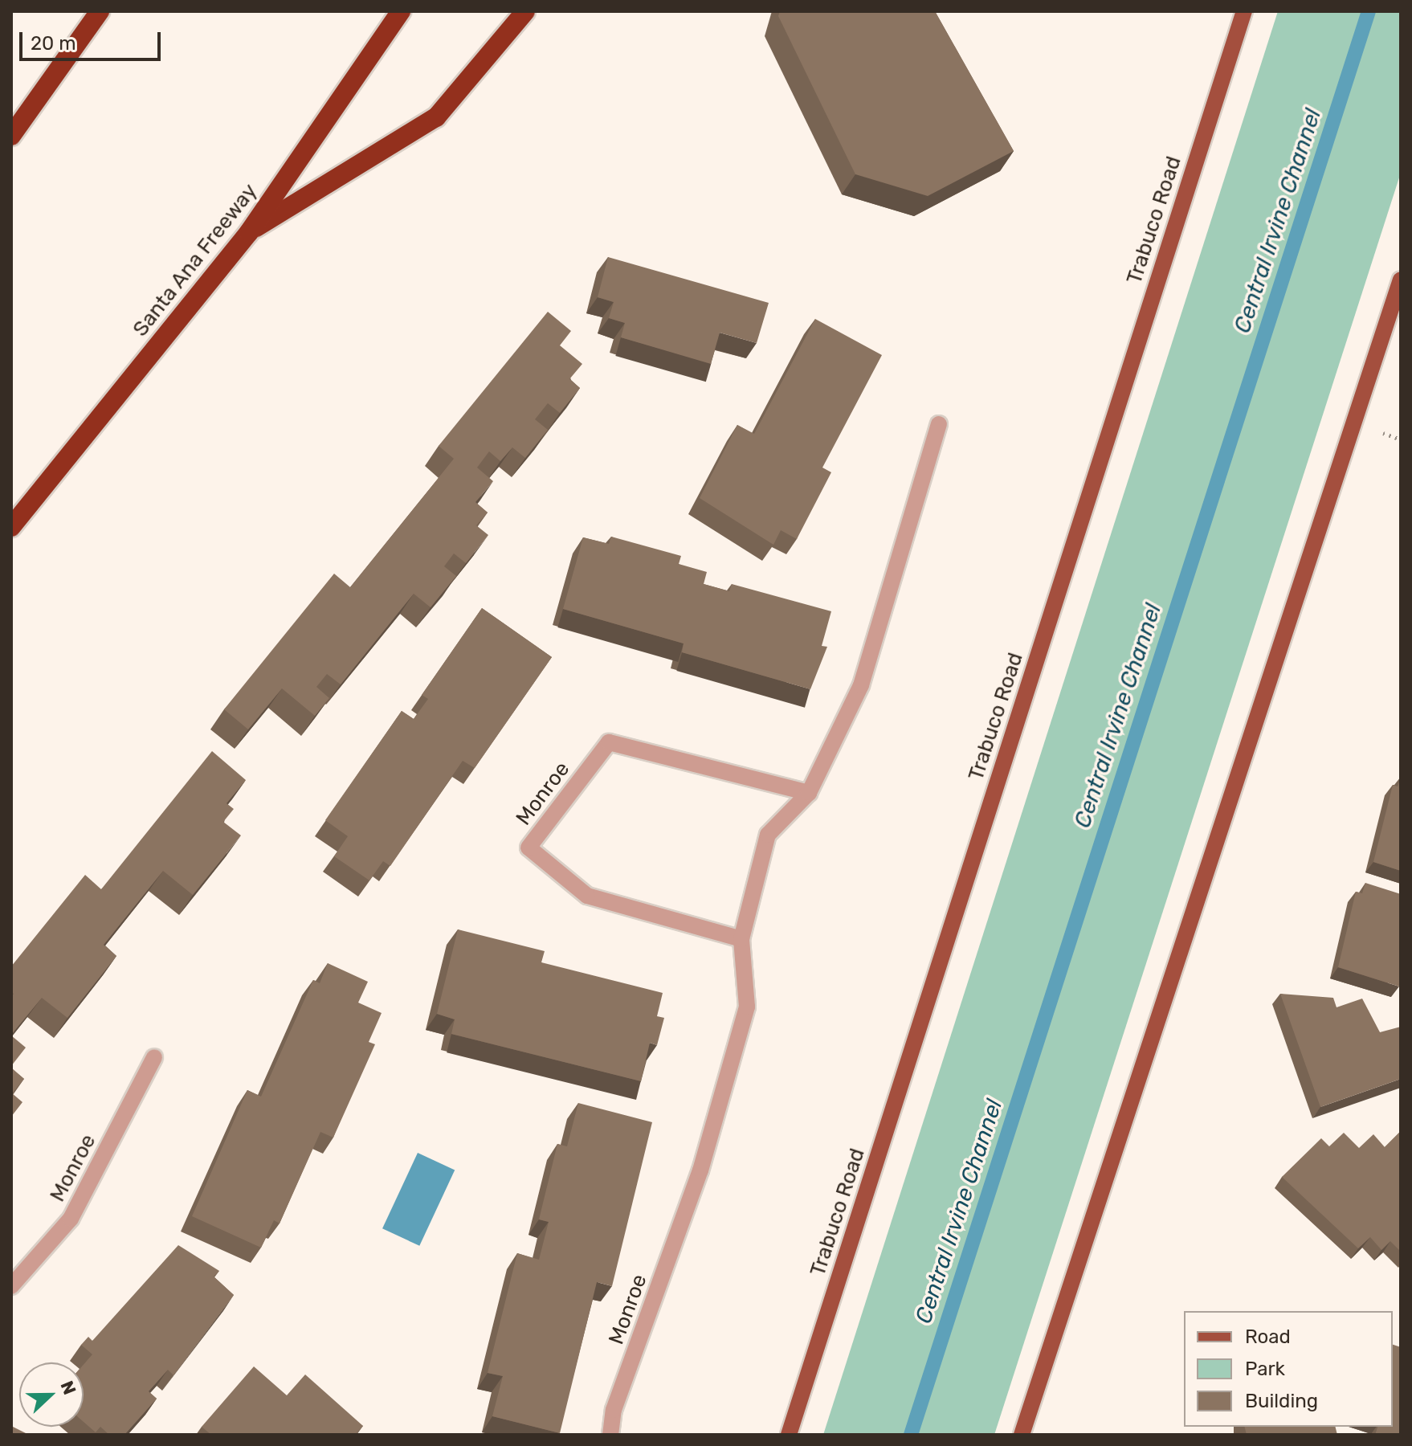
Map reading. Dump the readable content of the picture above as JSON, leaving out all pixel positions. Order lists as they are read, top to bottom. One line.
{"streets":{"highway":["Santa Ana Freeway"],"main road":["Trabuco Road"],"street":["Monroe"]},"water":["Central Irvine Channel"],"legend":["Road","Park","Building"],"scale_bar":"20 m","north":"right"}
